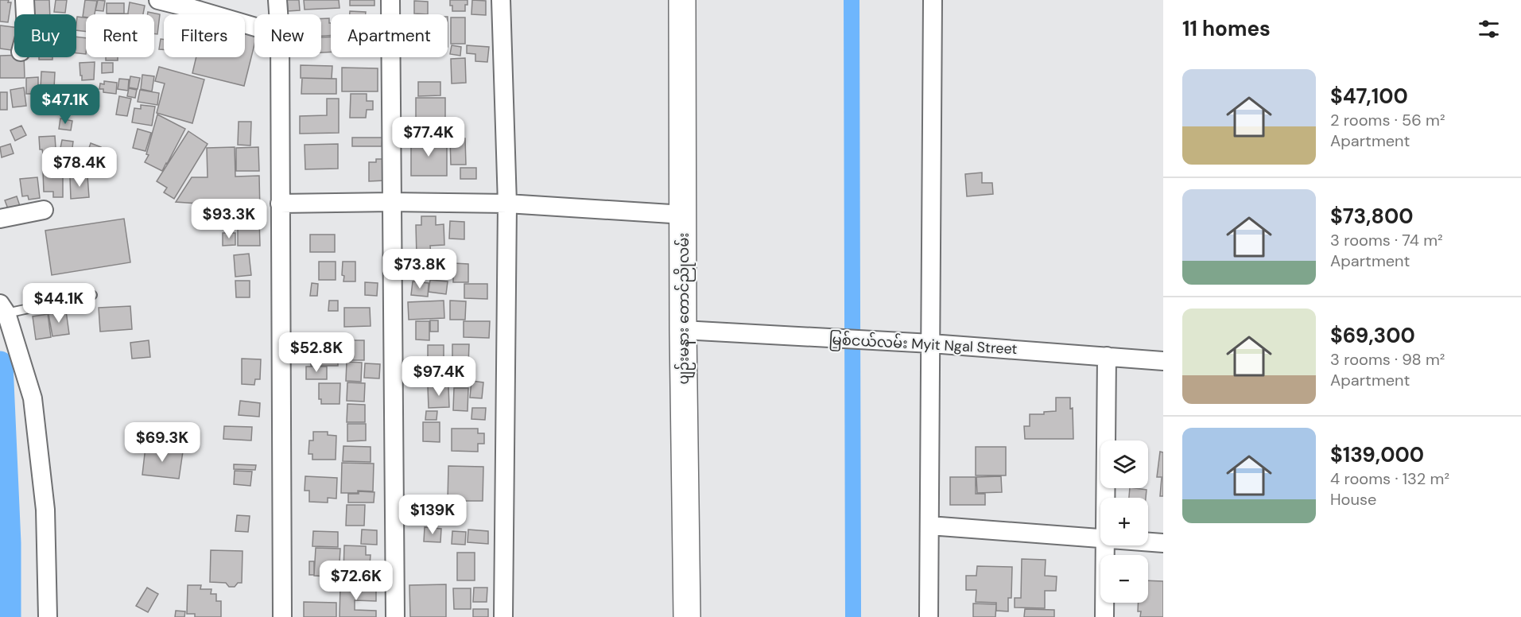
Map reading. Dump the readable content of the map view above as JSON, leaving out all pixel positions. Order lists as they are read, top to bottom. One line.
{"streets":{"main road":["ပျဉ်းမနား တောင်ညိုလမ်း"],"street":["မြစ်ငယ်လမ်း Myit Ngal Street"]},"crossings":[["ပျဉ်းမနား တောင်ညိုလမ်း","မြစ်ငယ်လမ်း Myit Ngal Street"]],"page":{"heading":"11 homes","chip":["Buy","Rent","Filters","New","Apartment"],"list":[{"name":"$47,100","note":"2 rooms · 56 m² · Apartment"},{"name":"$73,800","note":"3 rooms · 74 m² · Apartment"},{"name":"$69,300","note":"3 rooms · 98 m² · Apartment"},{"name":"$139,000","note":"4 rooms · 132 m² · House"}],"price":["$47.1K","$77.4K","$78.4K","$93.3K","$73.8K","$44.1K","$52.8K","$97.4K","$69.3K","$139K","$72.6K"],"map_buttons":["+","−"]}}
